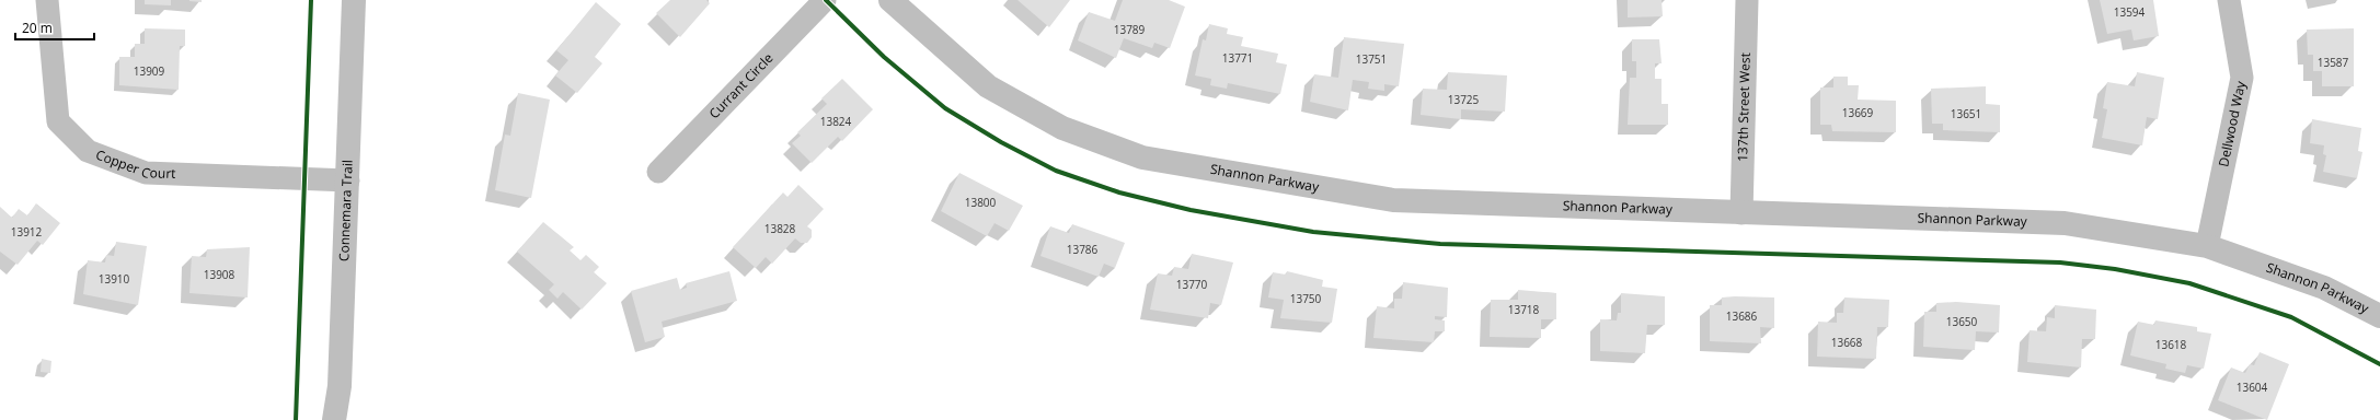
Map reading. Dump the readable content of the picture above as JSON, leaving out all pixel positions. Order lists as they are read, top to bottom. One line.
{"streets":{"street":["Currant Circle","137th Street West","Dellwood Way","Copper Court","Shannon Parkway","Connemara Trail"]},"crossings":[["137th Street West","Shannon Parkway"],["Dellwood Way","Shannon Parkway"],["Copper Court","Connemara Trail"]],"house_numbers":["13594","13789","13771","13751","13587","13909","13725","13669","13651","13824","13800","13828","13912","13786","13908","13910","13770","13750","13718","13686","13650","13668","13618","13604"],"scale_bar":"20 m"}
